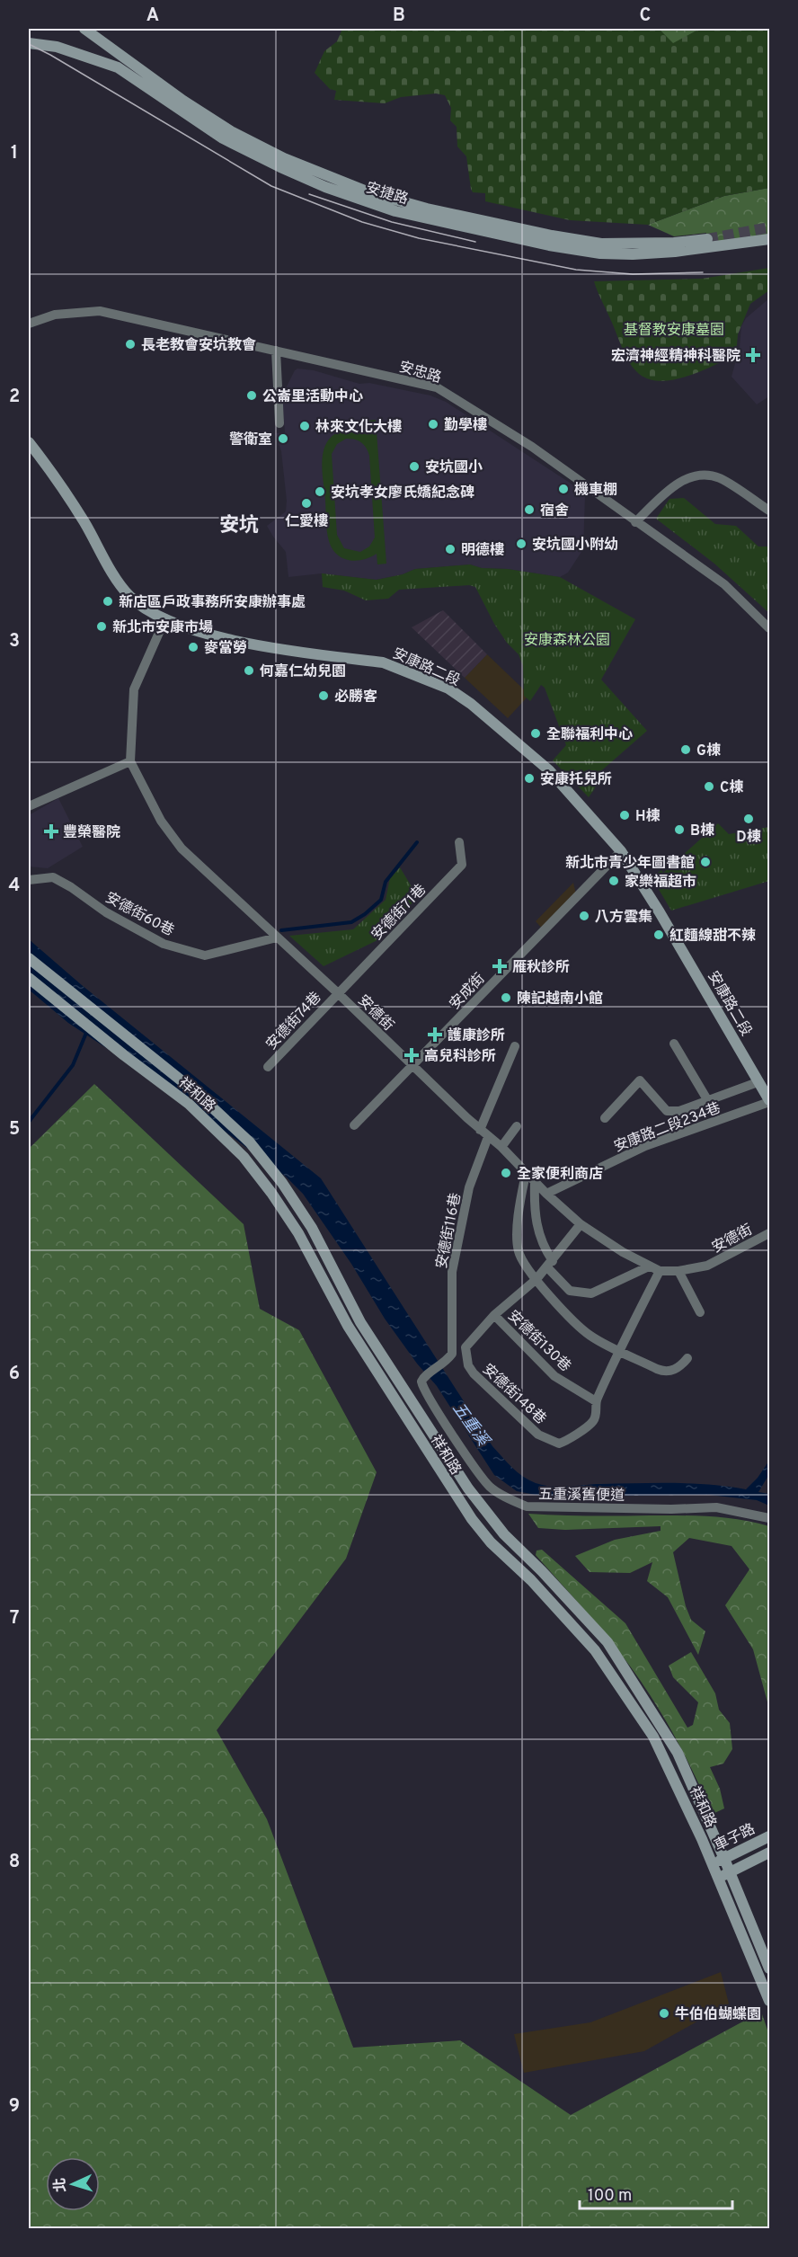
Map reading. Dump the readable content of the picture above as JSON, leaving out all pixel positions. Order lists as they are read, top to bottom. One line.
{"streets":{"main road":["安捷路","安康路二段","祥和路","車子路"],"street":["安忠路","安德街71巷","安德街60巷","安成街","安德街","安德街74巷","安康路二段234巷","安德街116巷","安德街130巷","安德街148巷","五重溪舊便道"]},"crossings":[["安康路二段","安成街"],["安康路二段","安德街"],["安康路二段","安康路二段234巷"],["安德街71巷","安德街"],["安德街71巷","安德街74巷"],["安德街60巷","安德街"],["安成街","安德街"],["安德街","安德街74巷"],["安德街","安康路二段234巷"],["安德街","安德街116巷"],["安德街","安德街148巷"],["祥和路","車子路"],["安德街116巷","五重溪舊便道"],["安德街130巷","安德街148巷"]],"districts":["安坑"],"water":["五重溪"],"parks":["基督教安康墓園","安康森林公園"],"places":{"other":["長老教會安坑教會","公崙里活動中心","勤學樓","林來文化大樓","警衛室","安坑國小","機車棚","安坑孝女廖氏嬌紀念碑","仁愛樓","宿舍","安坑國小附幼","明德樓","新店區戶政事務所安康辦事處","新北市安康市場","麥當勞","何嘉仁幼兒園","必勝客","全聯福利中心","G棟","安康托兒所","C棟","H棟","D棟","B棟","新北市青少年圖書館","家樂福超市","八方雲集","紅麵線甜不辣","陳記越南小館","全家便利商店","牛伯伯蝴蝶園"],"health":["宏濟神經精神科醫院","豐榮醫院","雁秋診所","護康診所","高兒科診所"]},"scale_bar":"100 m","north":"left","grid":{"columns":["A","B","C"],"rows":["1","2","3","4","5","6","7","8","9"]}}
